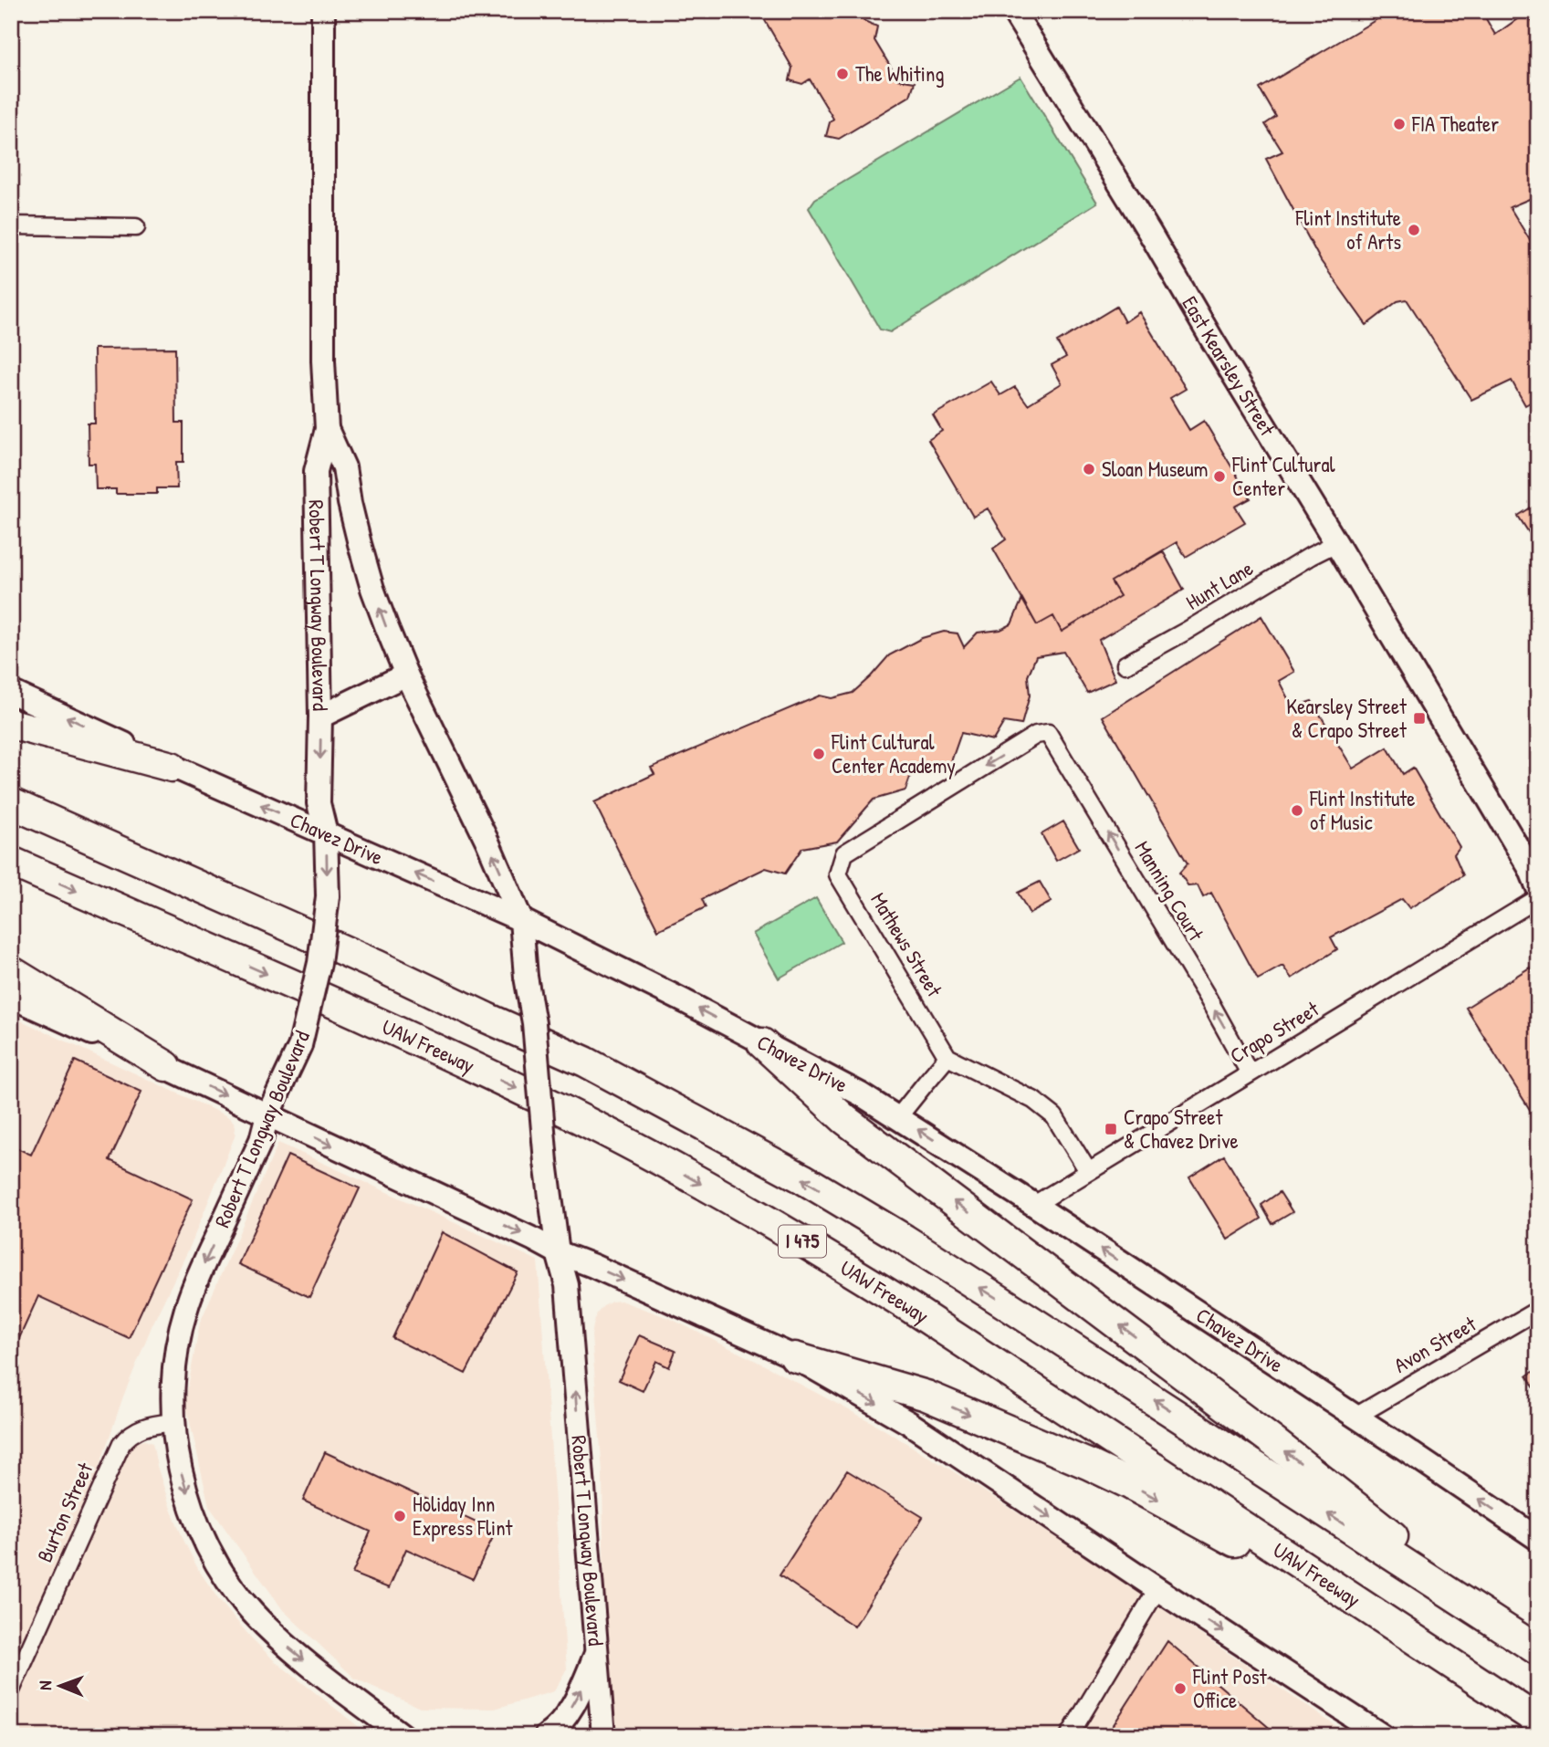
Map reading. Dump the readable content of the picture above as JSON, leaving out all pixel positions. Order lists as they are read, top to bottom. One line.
{"streets":{"highway":["UAW Freeway","I 475"],"main road":["East Kearsley Street","Robert T Longway Boulevard","Chavez Drive"],"street":["Hunt Lane","Manning Court","Mathews Street","Crapo Street","Avon Street","Burton Street"]},"crossings":[["East Kearsley Street","Hunt Lane"],["Robert T Longway Boulevard","Chavez Drive"],["Robert T Longway Boulevard","Burton Street"],["Chavez Drive","Crapo Street"],["Chavez Drive","Avon Street"],["Manning Court","Mathews Street"],["Manning Court","Crapo Street"]],"one_way":["Chavez Drive"],"places":{"other":["The Whiting","FIA Theater","Flint Institute of Arts","Sloan Museum","Flint Cultural Center","Flint Cultural Center Academy","Flint Institute of Music","Holiday Inn Express Flint","Flint Post Office"],"transit":["Kearsley Street & Crapo Street","Crapo Street & Chavez Drive"]},"north":"left"}
